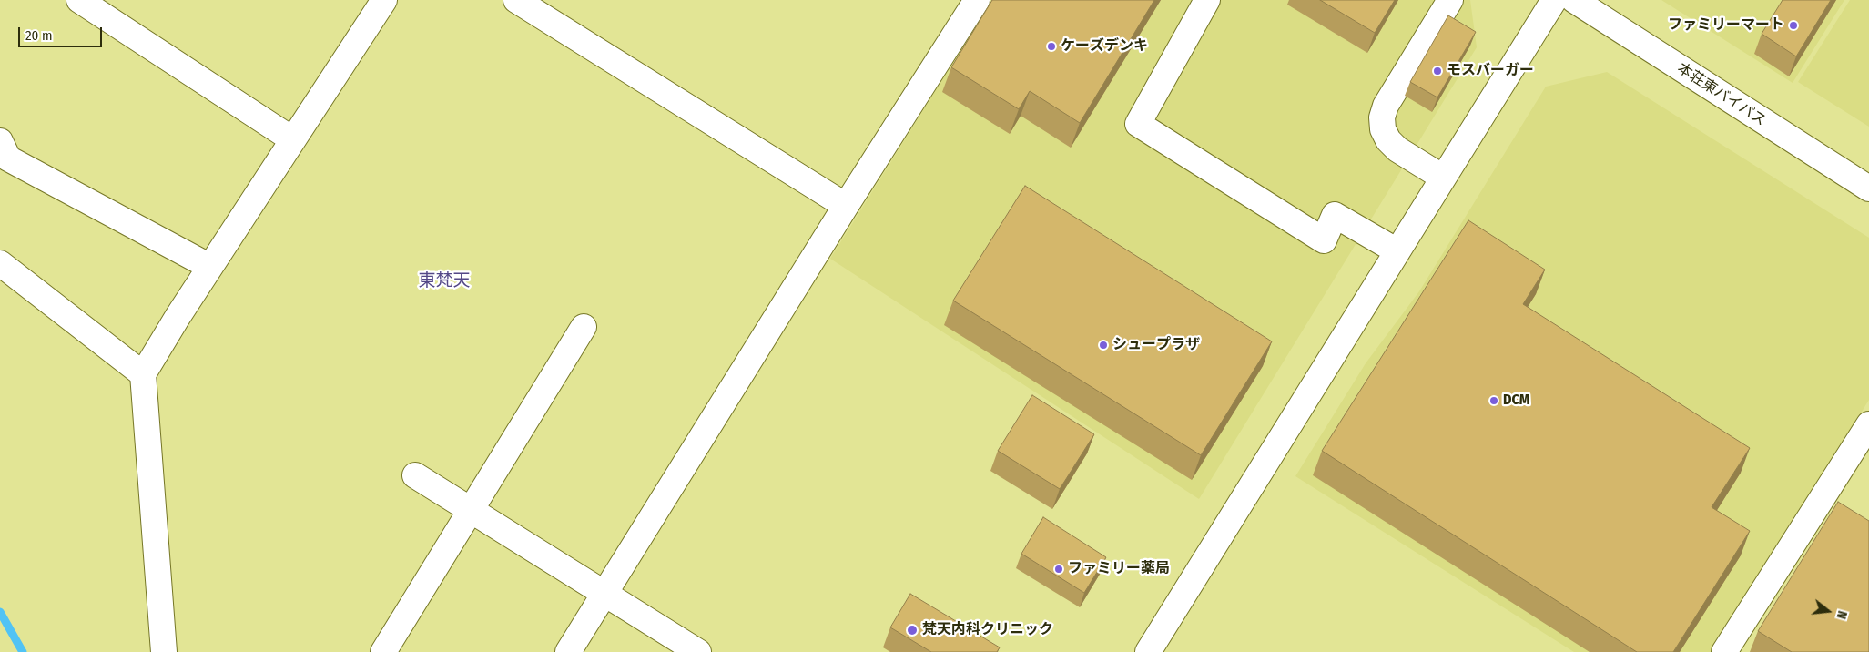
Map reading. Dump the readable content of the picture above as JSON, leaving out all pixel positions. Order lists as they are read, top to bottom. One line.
{"streets":{"main road":["本荘東バイパス"]},"districts":["東梵天"],"places":["ファミリーマート","ケーズデンキ","モスバーガー","シュープラザ","DCM","ファミリー薬局","梵天内科クリニック"],"scale_bar":"20 m","north":"right"}
